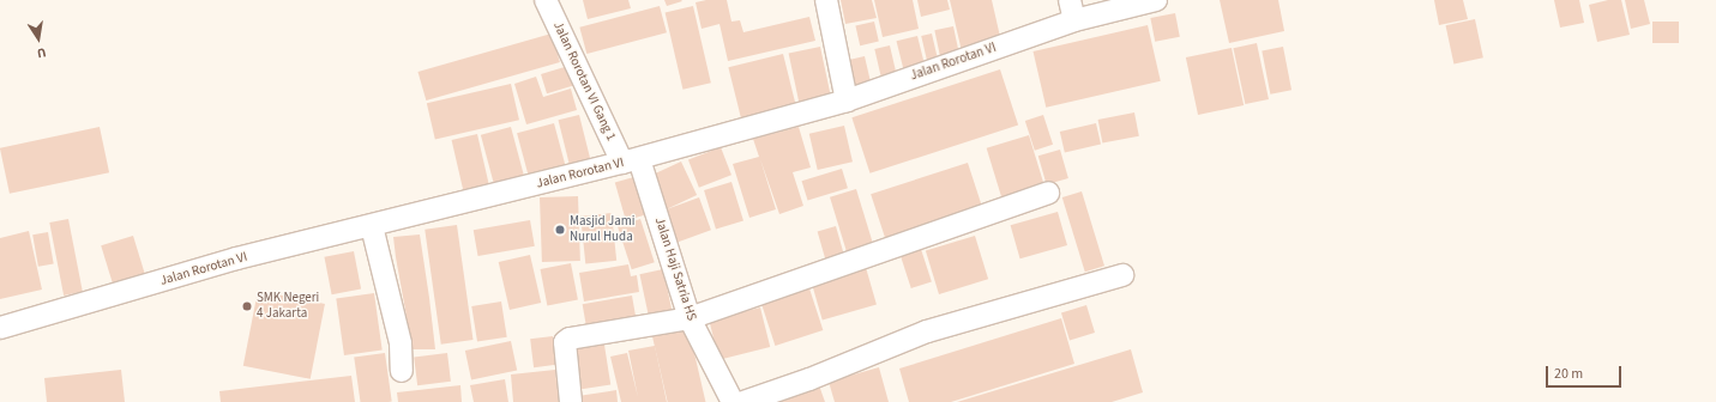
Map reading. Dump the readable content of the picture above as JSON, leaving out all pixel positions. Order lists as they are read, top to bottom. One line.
{"streets":{"street":["Jalan Rorotan VI","Jalan Rorotan VI Gang 1","Jalan Haji Satria HS"]},"crossings":[["Jalan Rorotan VI","Jalan Rorotan VI Gang 1"],["Jalan Rorotan VI","Jalan Haji Satria HS"],["Jalan Rorotan VI Gang 1","Jalan Haji Satria HS"]],"places":["Masjid Jami Nurul Huda","SMK Negeri 4 Jakarta"],"scale_bar":"20 m","north":"bottom"}
